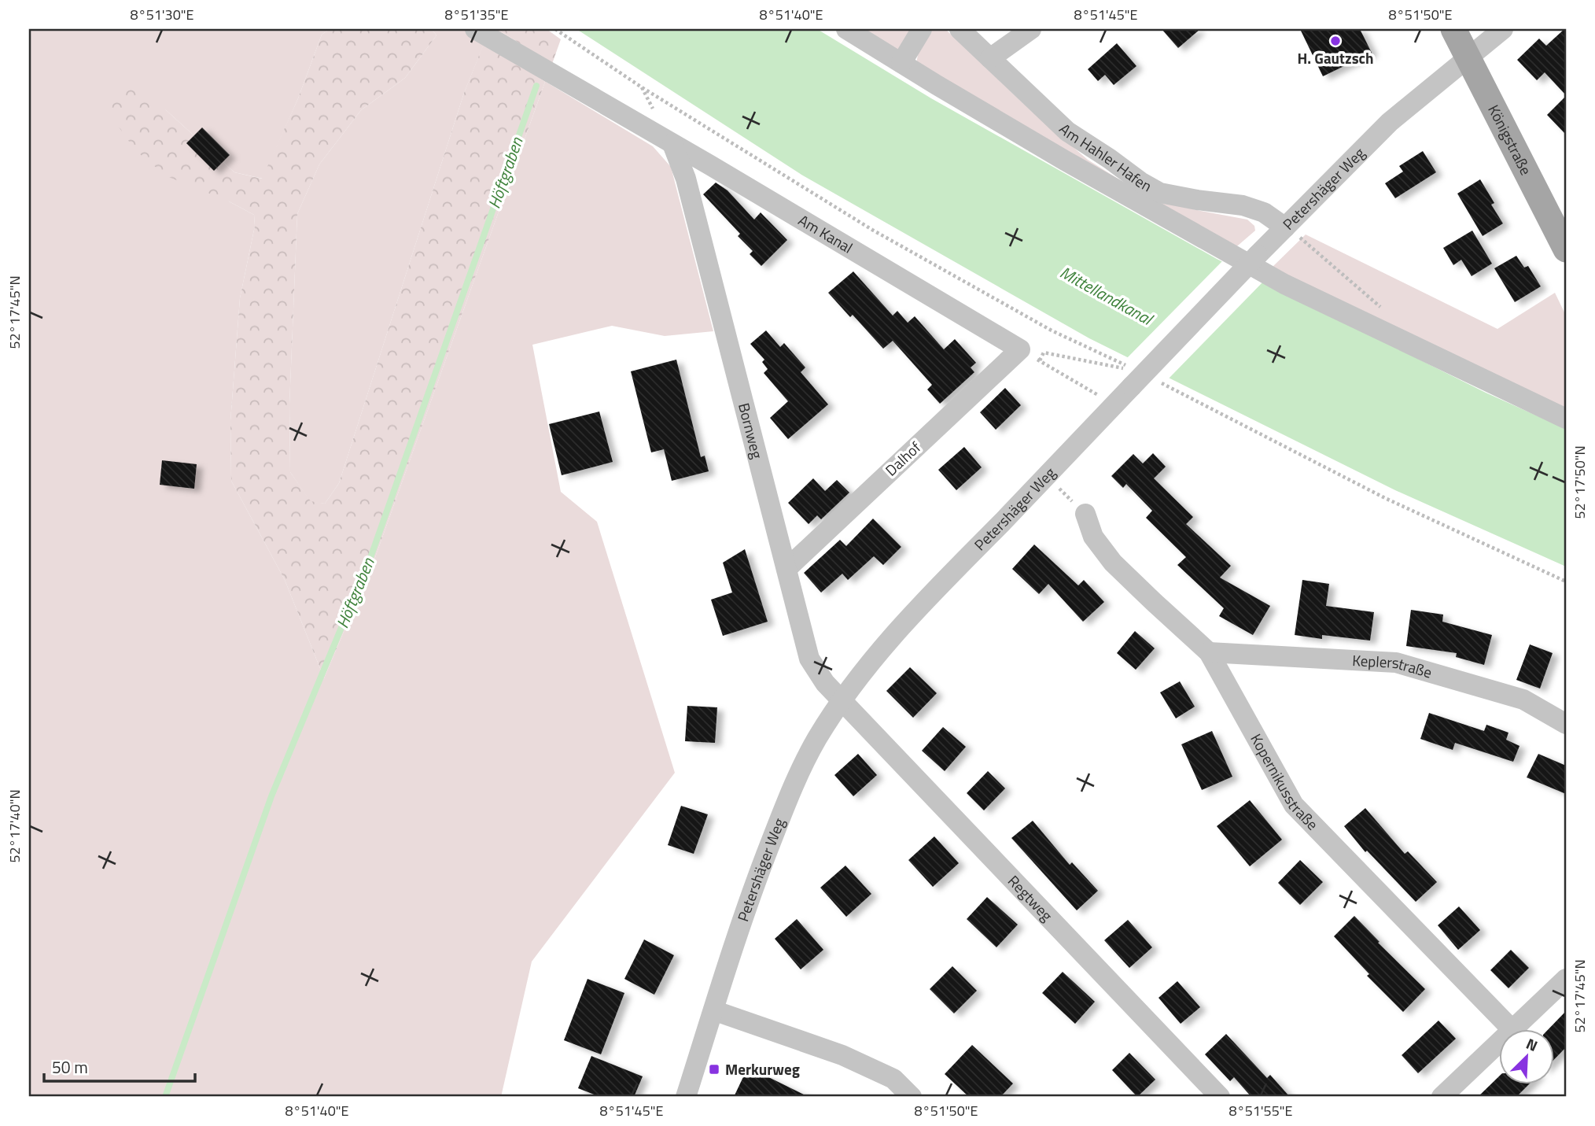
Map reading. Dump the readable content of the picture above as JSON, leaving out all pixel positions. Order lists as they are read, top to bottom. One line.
{"streets":{"main road":["Königstraße"],"street":["Am Hahler Hafen","Petershäger Weg","Am Kanal","Bornweg","Dalhof","Keplerstraße","Kopernikusstraße","Regtweg"]},"crossings":[["Königstraße","Petershäger Weg"],["Am Hahler Hafen","Petershäger Weg"],["Petershäger Weg","Bornweg"],["Petershäger Weg","Regtweg"],["Am Kanal","Bornweg"],["Am Kanal","Dalhof"],["Bornweg","Dalhof"],["Bornweg","Regtweg"],["Keplerstraße","Kopernikusstraße"]],"water":["Höftgraben","Mittellandkanal"],"places":{"other":["H. Gautzsch"],"transit":["Merkurweg"]},"scale_bar":"50 m","north":"top right","coordinates":["8°51'30\"E","8°51'35\"E","8°51'40\"E","8°51'45\"E","8°51'50\"E","52°17'45\"N","52°17'50\"N","52°17'40\"N","8°51'55\"E"]}
